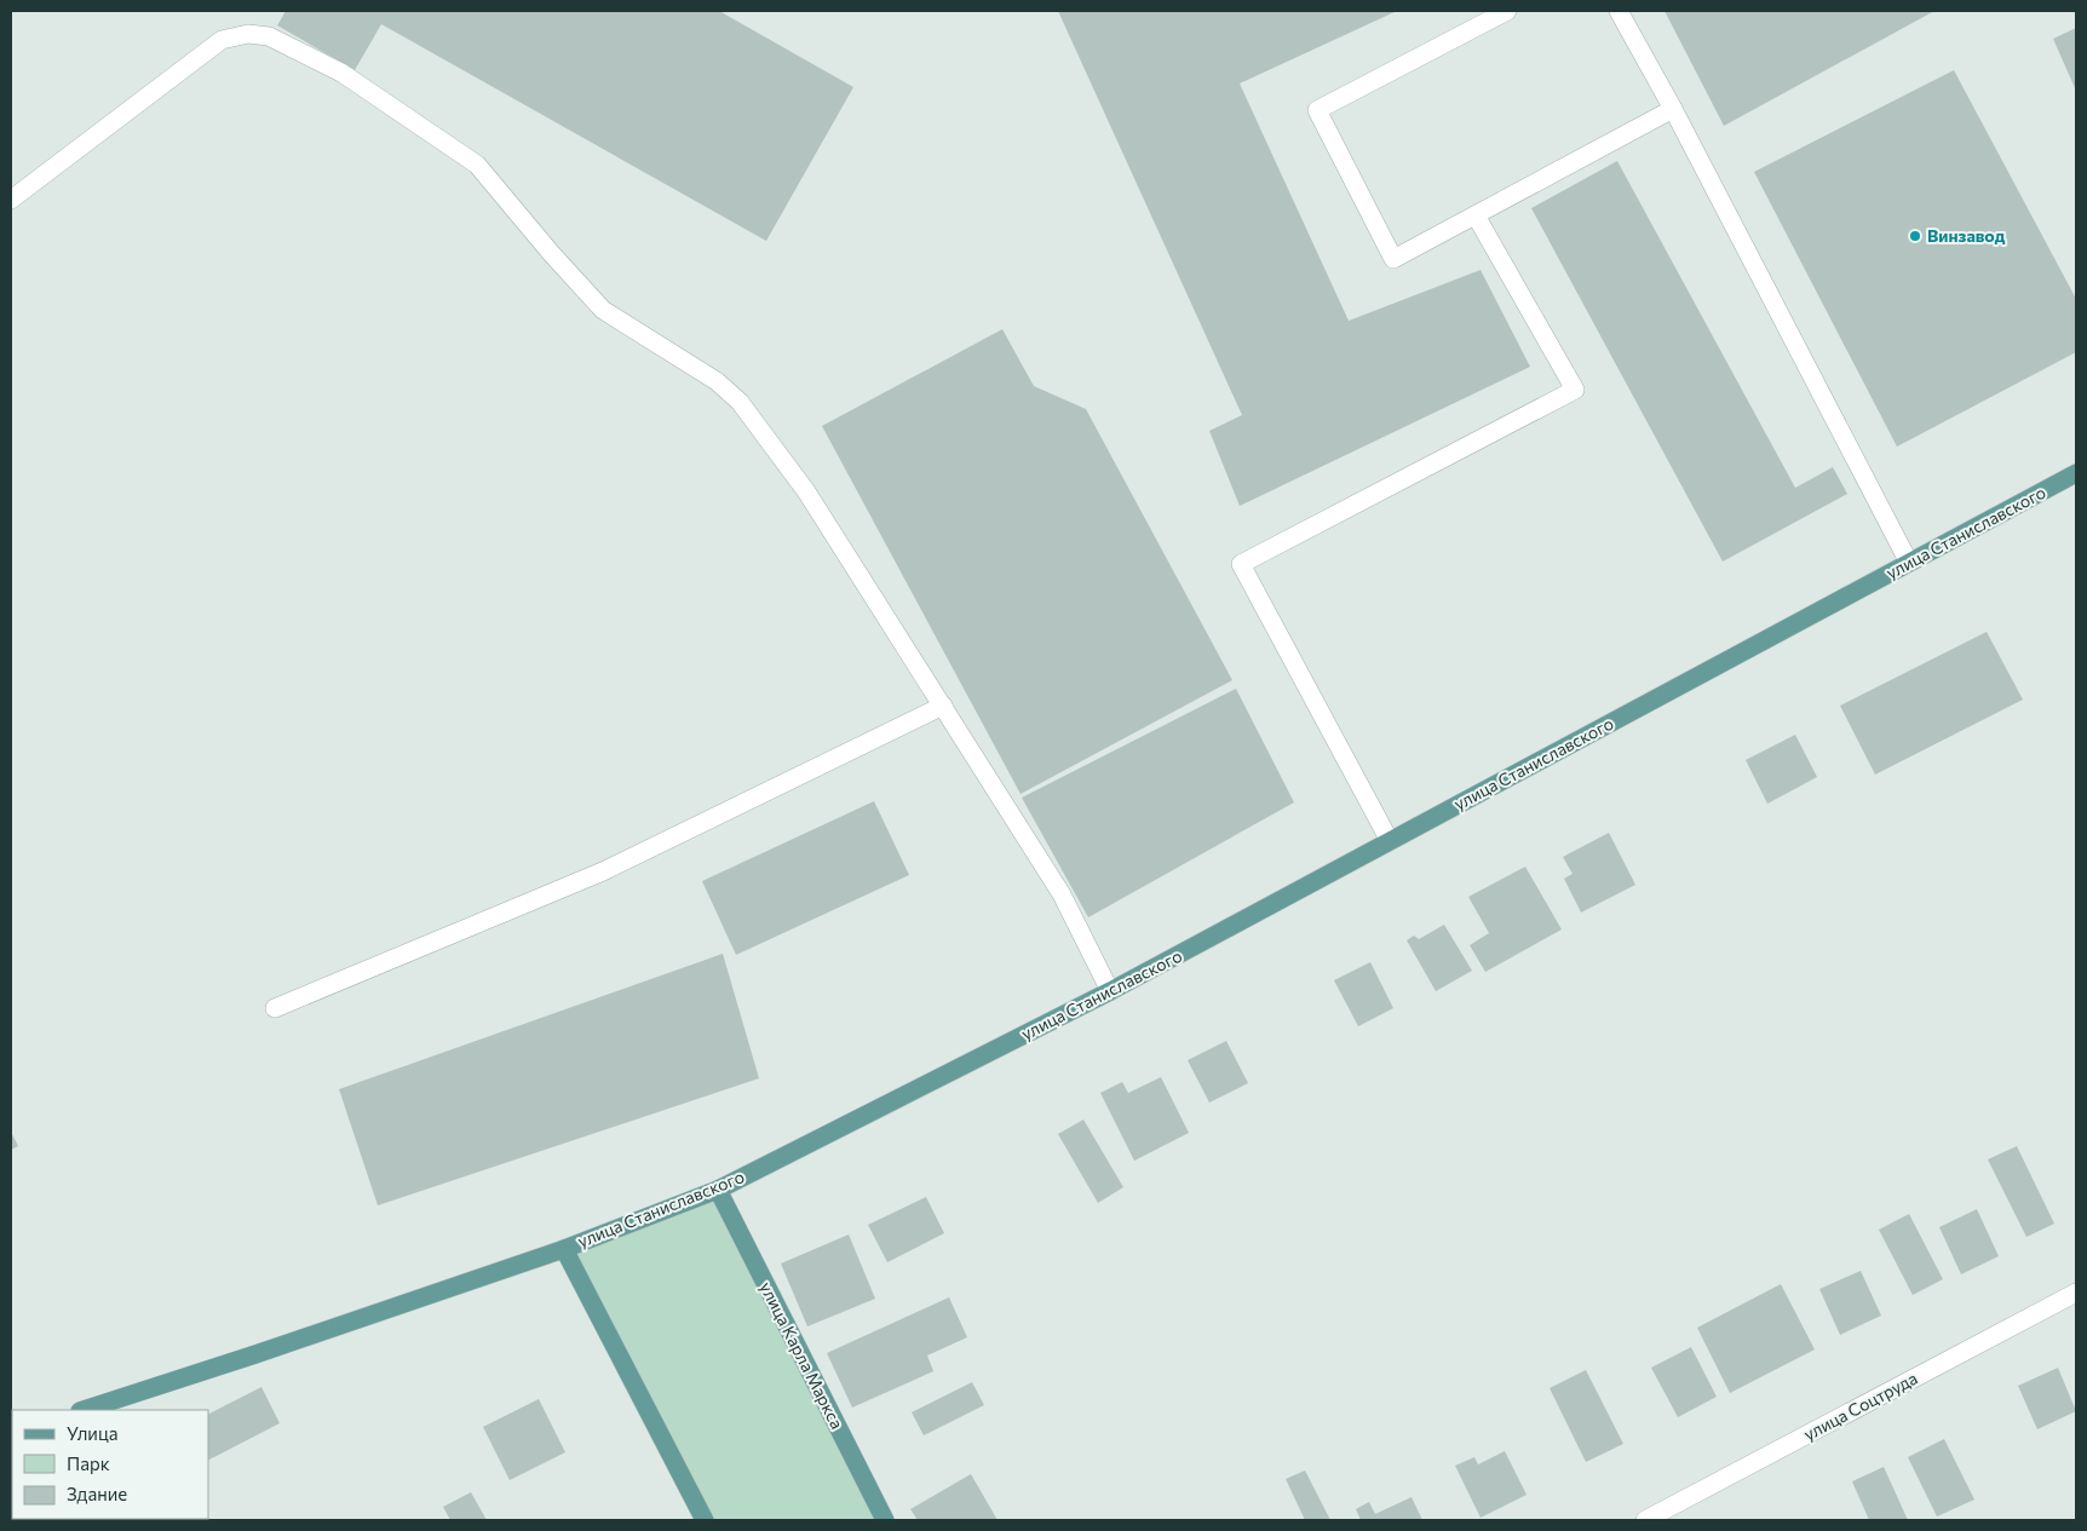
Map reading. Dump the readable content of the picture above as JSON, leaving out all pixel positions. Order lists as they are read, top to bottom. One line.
{"streets":{"main road":["улица Станиславского","улица Карла Маркса"],"street":["улица Соцтруда"]},"crossings":[["улица Станиславского","улица Карла Маркса"]],"places":["Винзавод"],"legend":["Улица","Парк","Здание"]}
